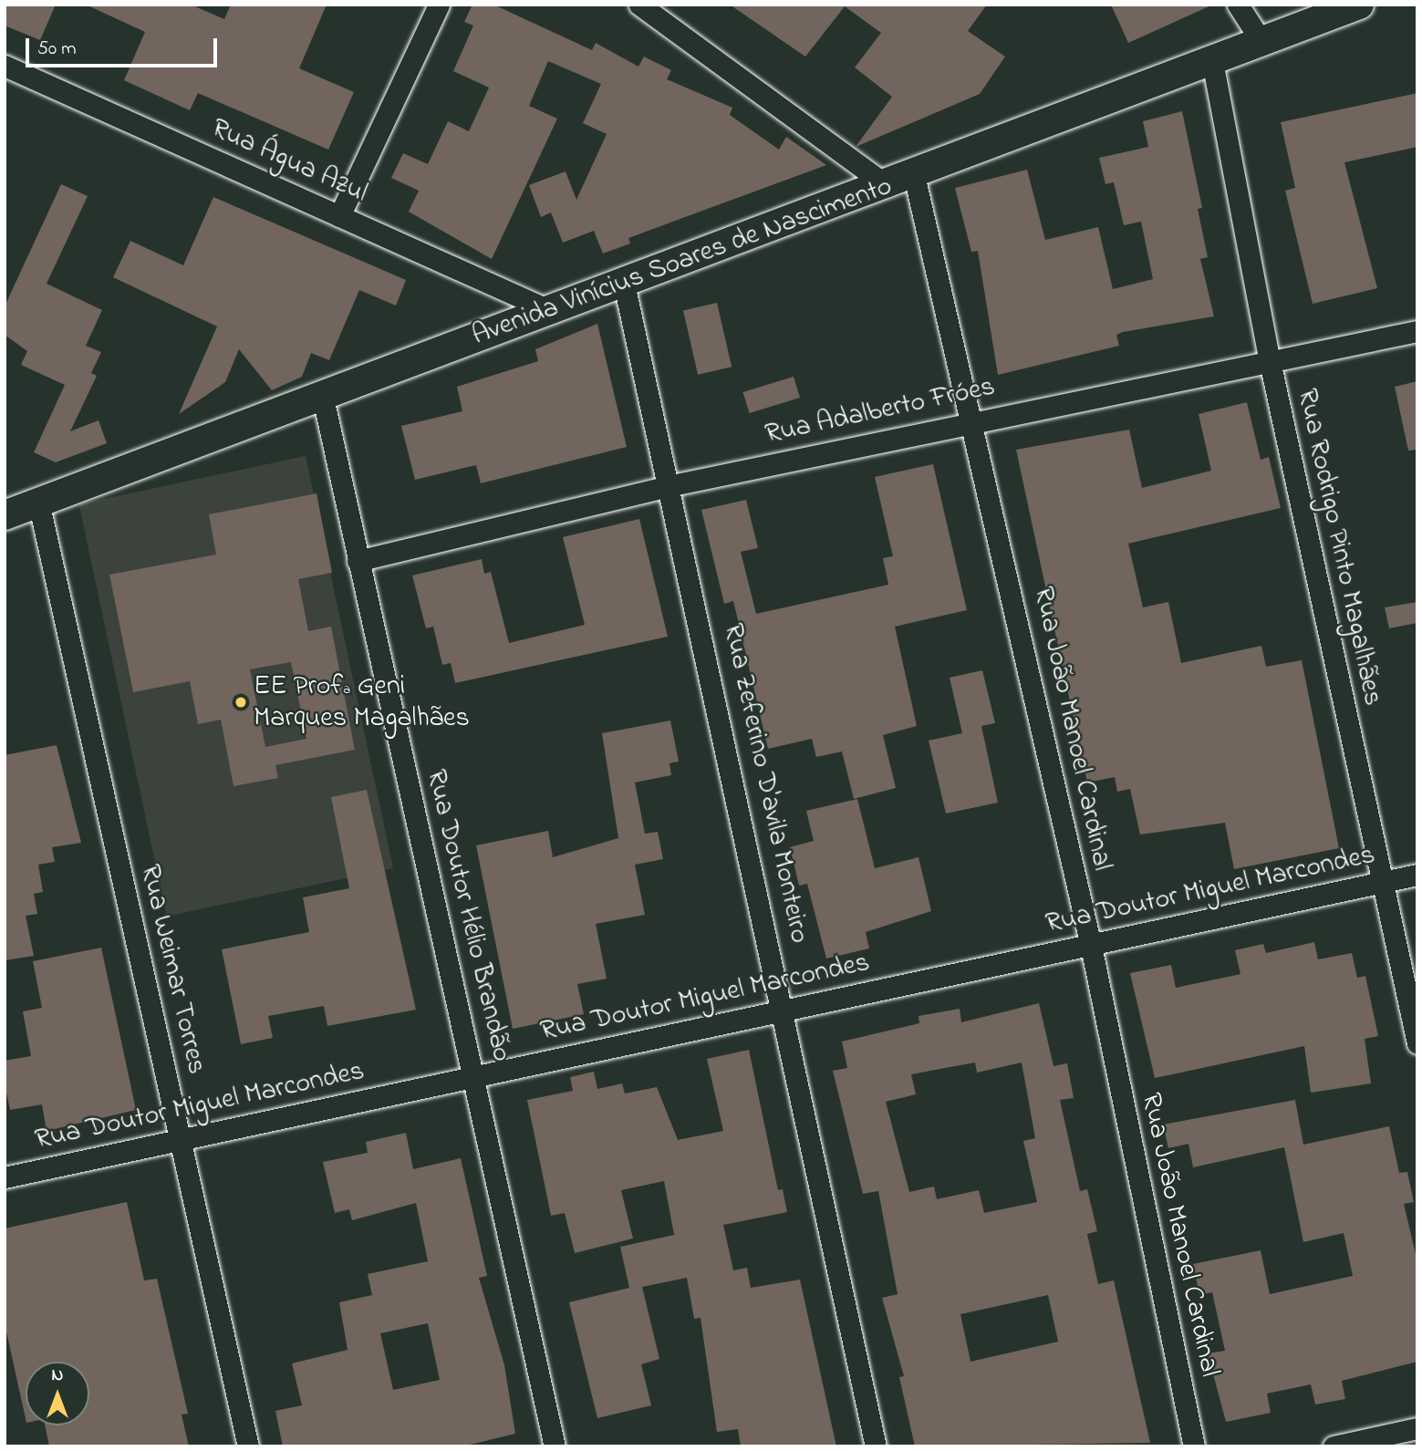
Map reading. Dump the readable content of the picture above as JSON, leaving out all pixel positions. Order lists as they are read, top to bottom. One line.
{"streets":{"street":["Rua Água Azul","Avenida Vinícius Soares de Nascimento","Rua Adalberto Fróes","Rua Rodrigo Pinto Magalhães","Rua João Manoel Cardinal","Rua Zeferino D'avila Monteiro","Rua Doutor Miguel Marcondes","Rua Doutor Hélio Brandão","Rua Weimar Torres"]},"crossings":[["Rua Água Azul","Avenida Vinícius Soares de Nascimento"],["Avenida Vinícius Soares de Nascimento","Rua Rodrigo Pinto Magalhães"],["Avenida Vinícius Soares de Nascimento","Rua João Manoel Cardinal"],["Avenida Vinícius Soares de Nascimento","Rua Zeferino D'avila Monteiro"],["Avenida Vinícius Soares de Nascimento","Rua Doutor Hélio Brandão"],["Avenida Vinícius Soares de Nascimento","Rua Weimar Torres"],["Rua Adalberto Fróes","Rua Rodrigo Pinto Magalhães"],["Rua Adalberto Fróes","Rua João Manoel Cardinal"],["Rua Adalberto Fróes","Rua Zeferino D'avila Monteiro"],["Rua Adalberto Fróes","Rua Doutor Hélio Brandão"],["Rua Rodrigo Pinto Magalhães","Rua Doutor Miguel Marcondes"],["Rua João Manoel Cardinal","Rua Doutor Miguel Marcondes"],["Rua Zeferino D'avila Monteiro","Rua Doutor Miguel Marcondes"],["Rua Doutor Miguel Marcondes","Rua Doutor Hélio Brandão"],["Rua Doutor Miguel Marcondes","Rua Weimar Torres"]],"places":["EE Profª Geni Marques Magalhães"],"scale_bar":"50 m","north":"top"}
